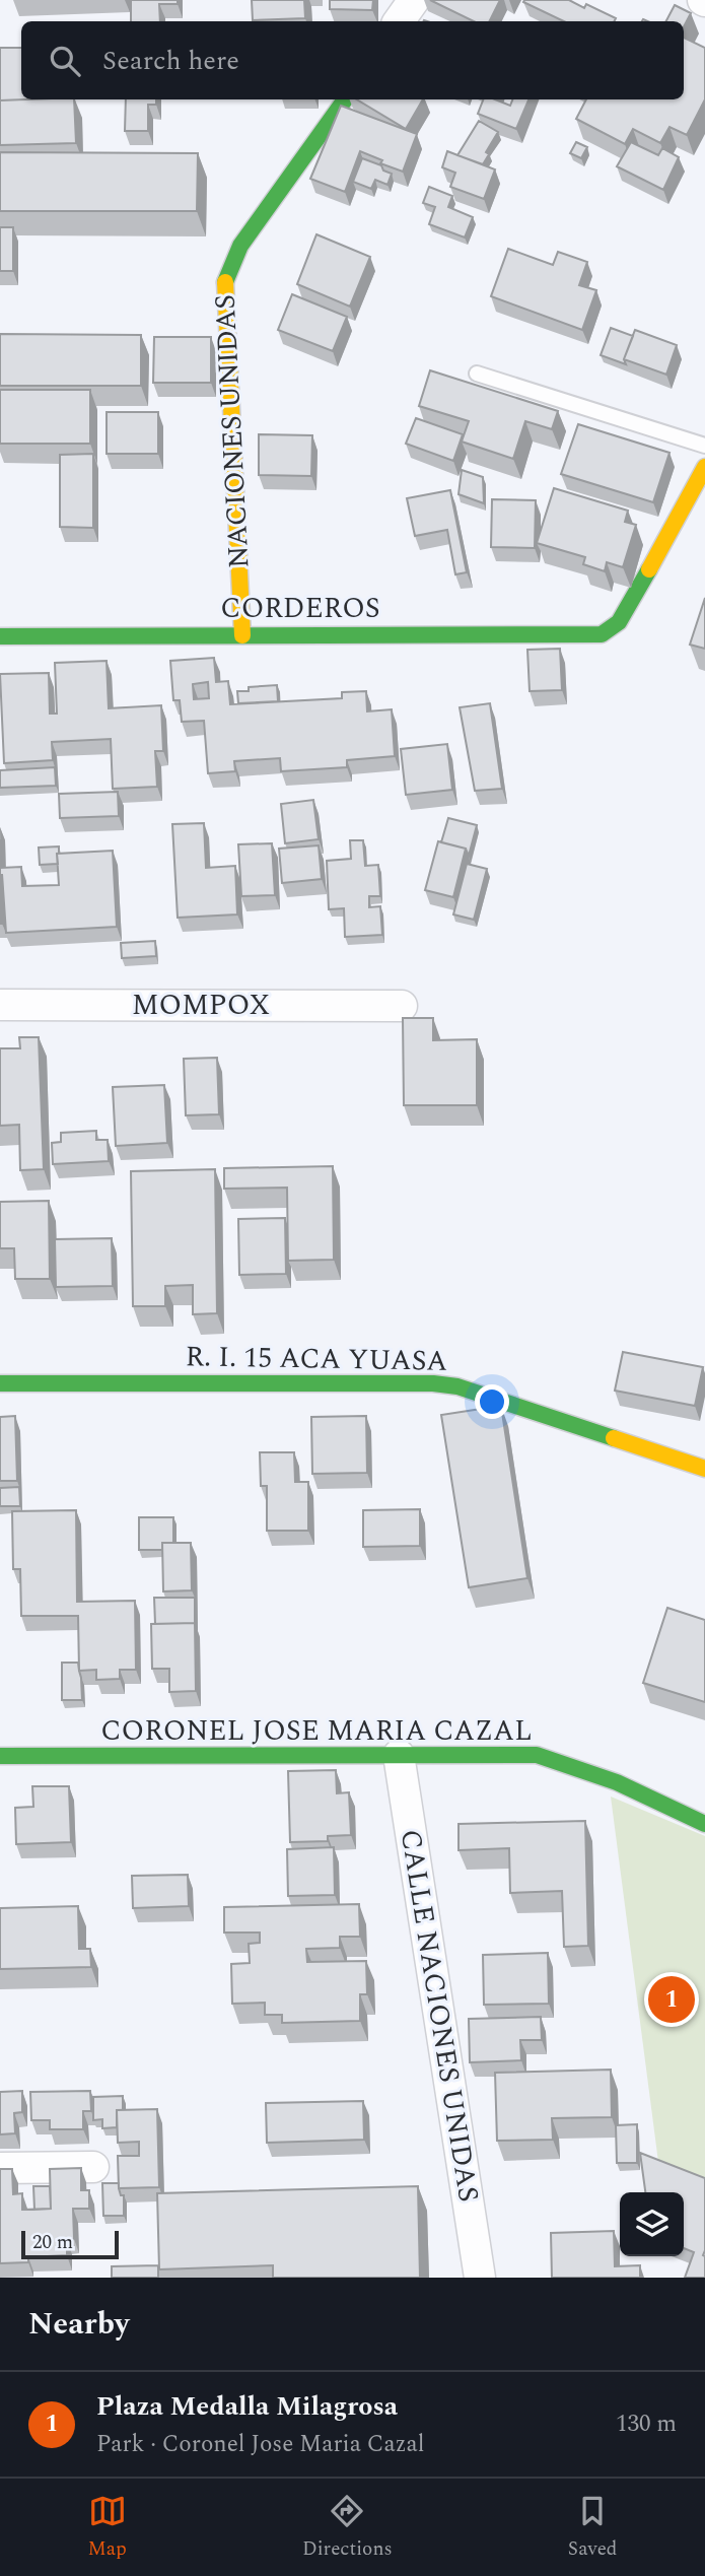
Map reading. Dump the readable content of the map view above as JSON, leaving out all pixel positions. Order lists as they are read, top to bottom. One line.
{"streets":{"street":["NACIONES UNIDAS","CORDEROS","MOMPOX","R. I. 15 ACA YUASA","CORONEL JOSE MARIA CAZAL","CALLE NACIONES UNIDAS"]},"crossings":[["NACIONES UNIDAS","CORDEROS"],["CORONEL JOSE MARIA CAZAL","CALLE NACIONES UNIDAS"]],"scale_bar":"20 m","page":{"search":"Search here","pins":"1","scale":"20 m","heading":"Nearby","list":[{"mark":"1","name":"Plaza Medalla Milagrosa","note":"Park · Coronel Jose Maria Cazal","value":"130 m"}],"nav":["Map","Directions","Saved"]}}
